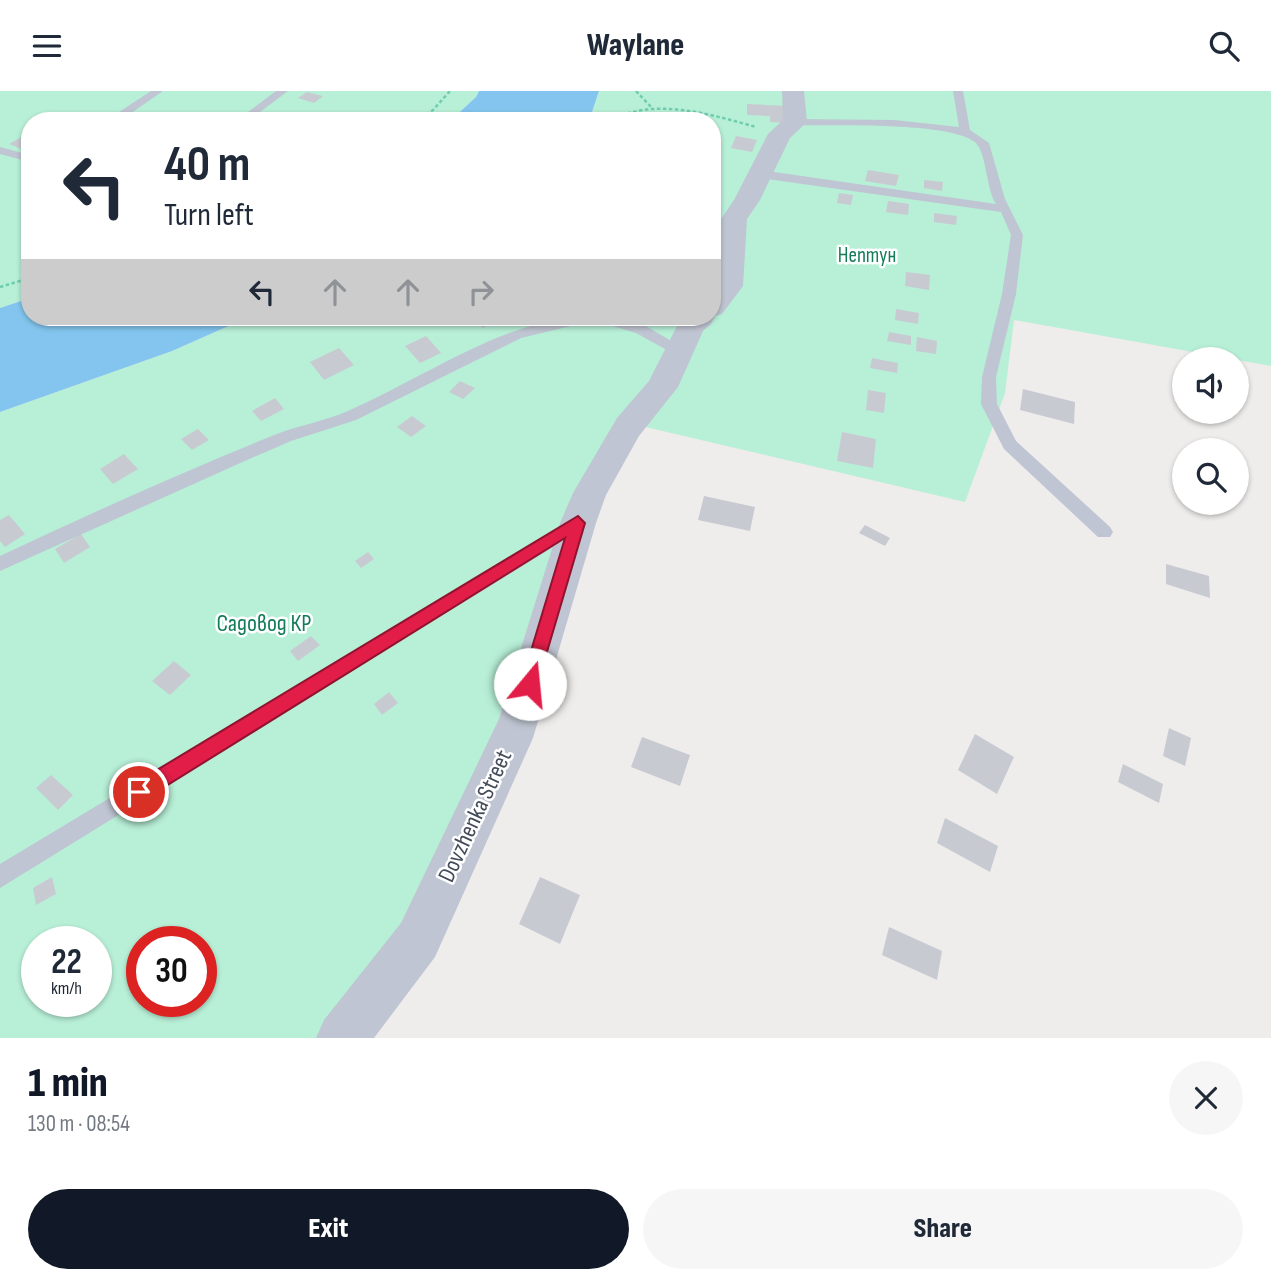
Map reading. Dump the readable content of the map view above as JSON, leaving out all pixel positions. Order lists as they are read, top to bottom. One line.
{"streets":{"street":["Dovzhenka Street"]},"parks":["Нептун","Садовод КР"],"page":{"header":"Waylane","turn":["40 m","Turn left"],"speed":"22 km/h","limit":"30","heading":["1 min","130 m · 08:54"],"buttons":["Exit","Share"]}}
